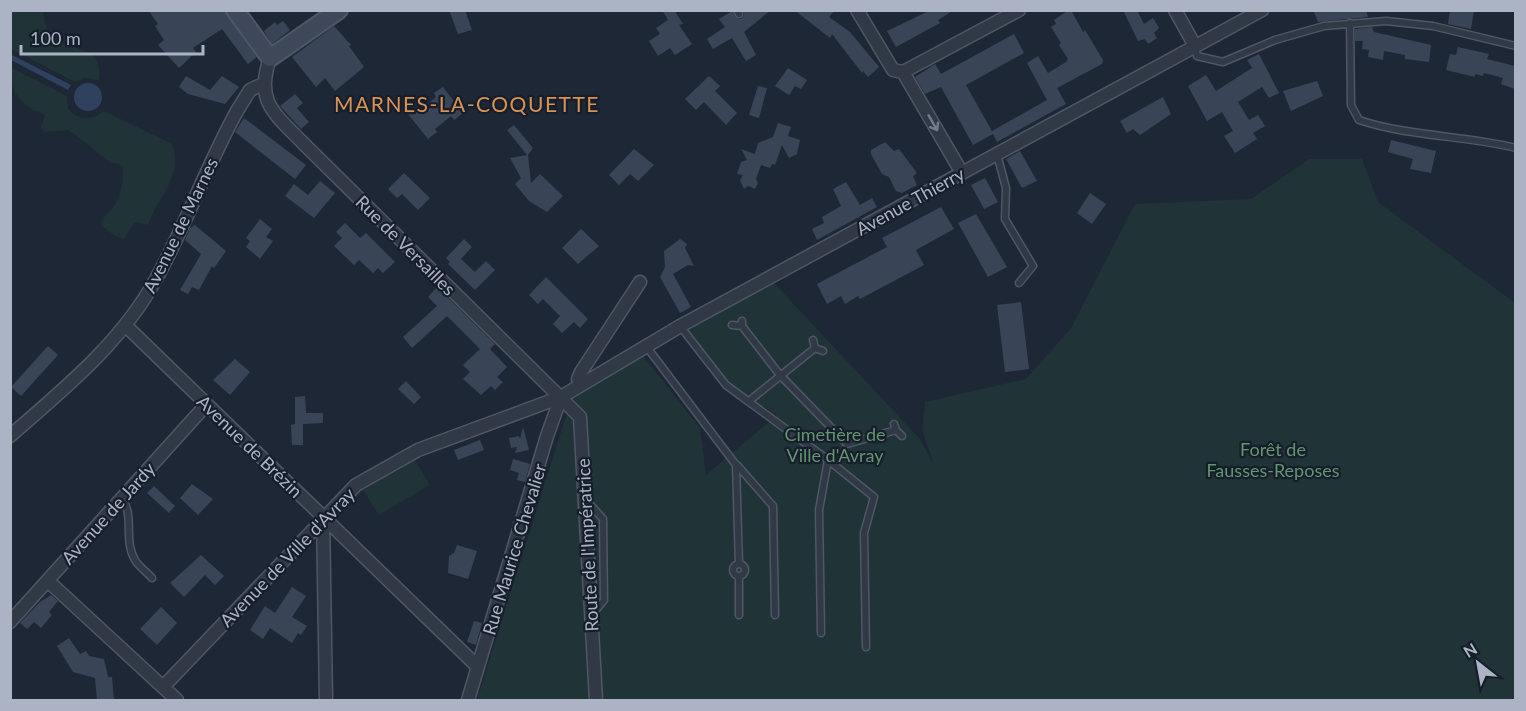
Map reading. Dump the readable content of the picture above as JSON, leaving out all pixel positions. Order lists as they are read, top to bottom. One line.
{"streets":{"street":["Avenue Thierry","Avenue de Marnes","Rue de Versailles","Avenue de Brézin","Avenue de Jardy","Route de l'Impératrice","Rue Maurice Chevalier","Avenue de Ville d'Avray"]},"crossings":[["Avenue Thierry","Rue de Versailles"],["Avenue Thierry","Route de l'Impératrice"],["Avenue Thierry","Rue Maurice Chevalier"],["Avenue Thierry","Avenue de Ville d'Avray"],["Avenue de Marnes","Rue de Versailles"],["Avenue de Marnes","Avenue de Brézin"],["Rue de Versailles","Route de l'Impératrice"],["Rue de Versailles","Rue Maurice Chevalier"],["Rue de Versailles","Avenue de Ville d'Avray"],["Avenue de Brézin","Avenue de Jardy"],["Avenue de Brézin","Rue Maurice Chevalier"],["Avenue de Brézin","Avenue de Ville d'Avray"],["Route de l'Impératrice","Rue Maurice Chevalier"],["Route de l'Impératrice","Avenue de Ville d'Avray"],["Rue Maurice Chevalier","Avenue de Ville d'Avray"]],"districts":["MARNES-LA-COQUETTE"],"parks":["Cimetière de Ville d'Avray","Forêt de Fausses-Reposes"],"scale_bar":"100 m","north":"top left"}
